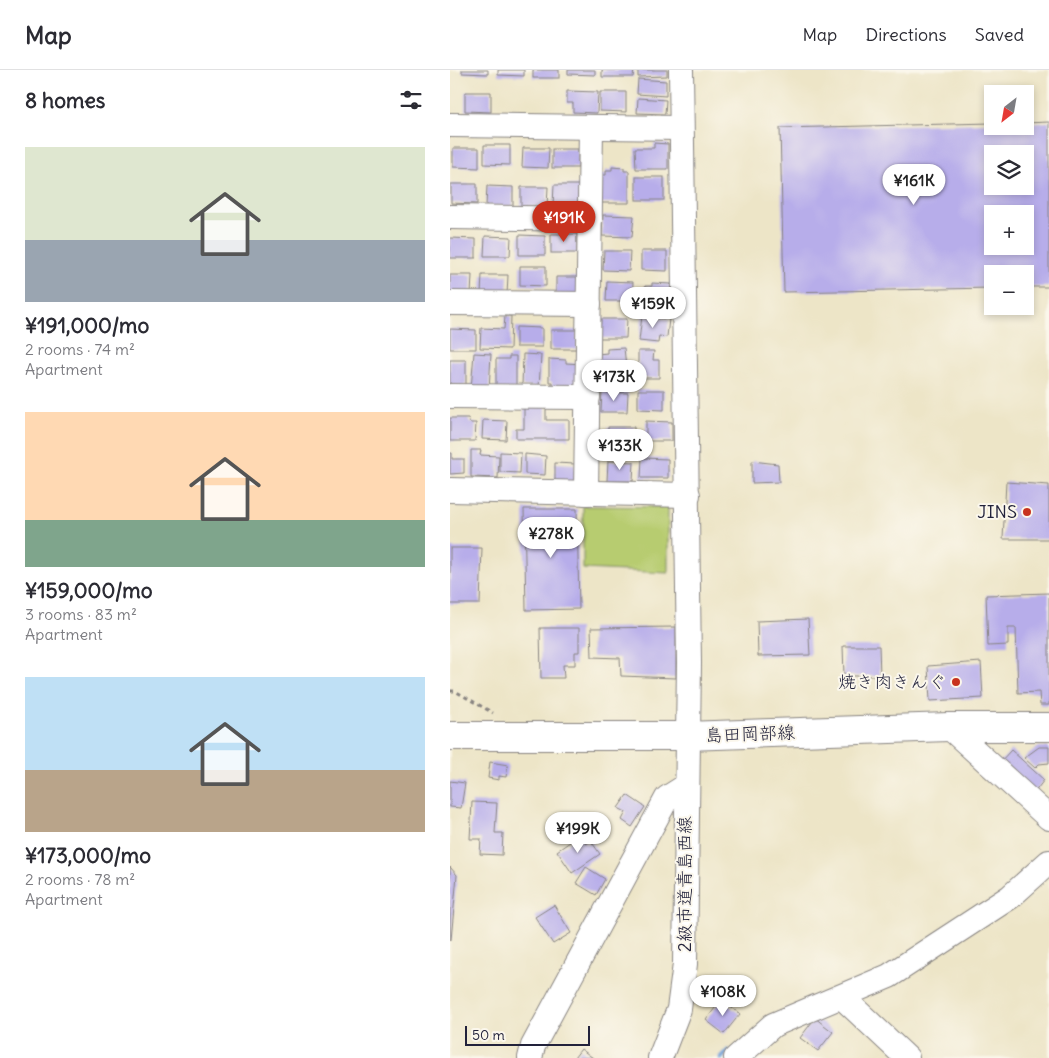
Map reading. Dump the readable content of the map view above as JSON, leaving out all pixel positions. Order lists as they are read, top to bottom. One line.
{"streets":{"main road":["島田岡部線"],"street":["2級市道青島西線"]},"crossings":[["島田岡部線","2級市道青島西線"]],"places":["JINS","焼き肉きんぐ"],"scale_bar":"50 m","north":"bottom left","page":{"header":"Map","nav":["Map","Directions","Saved"],"heading":"8 homes","map_buttons":["+","−"],"list":[{"name":"¥191,000/mo","note":"2 rooms · 74 m² · Apartment"},{"name":"¥159,000/mo","note":"3 rooms · 83 m² · Apartment"},{"name":"¥173,000/mo","note":"2 rooms · 78 m² · Apartment"}],"price":["¥161K","¥191K","¥159K","¥173K","¥133K","¥278K","¥199K","¥108K"],"scale":"50 m"}}
